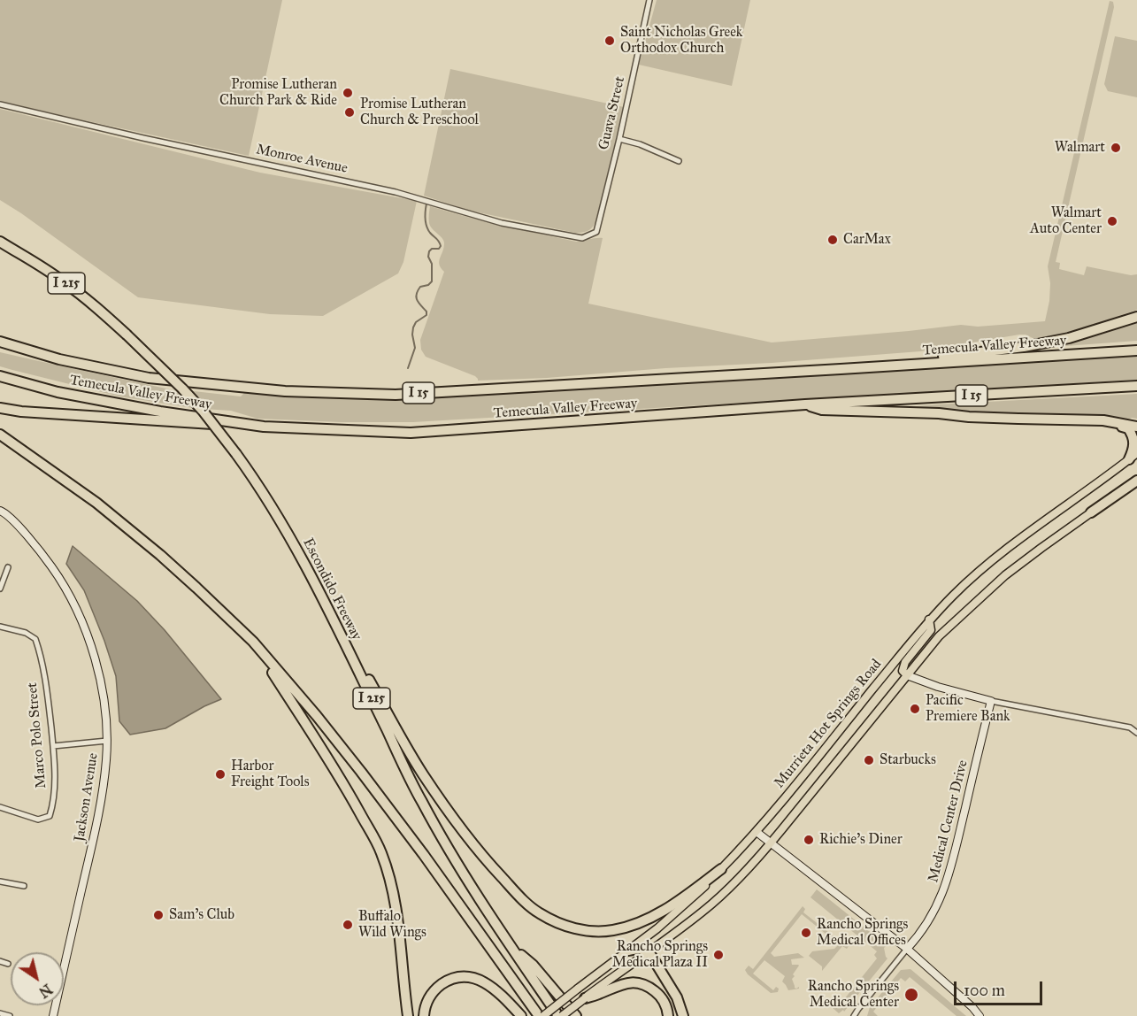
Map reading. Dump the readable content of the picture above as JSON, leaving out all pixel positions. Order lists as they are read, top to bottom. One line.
{"streets":{"highway":["I 215","Temecula Valley Freeway","I 15","Escondido Freeway"],"main road":["Murrieta Hot Springs Road","Jackson Avenue","Medical Center Drive"],"street":["Guava Street","Monroe Avenue","Marco Polo Street"]},"crossings":[["Guava Street","Monroe Avenue"],["Escondido Freeway","Murrieta Hot Springs Road"]],"places":["Saint Nicholas Greek Orthodox Church","Promise Lutheran Church Park & Ride","Promise Lutheran Church & Preschool","Walmart","Walmart Auto Center","CarMax","Pacific Premiere Bank","Starbucks","Harbor Freight Tools","Richie's Diner","Sam's Club","Buffalo Wild Wings","Rancho Springs Medical Offices","Rancho Springs Medical Plaza II","Rancho Springs Medical Center"],"scale_bar":"100 m","north":"bottom right"}
